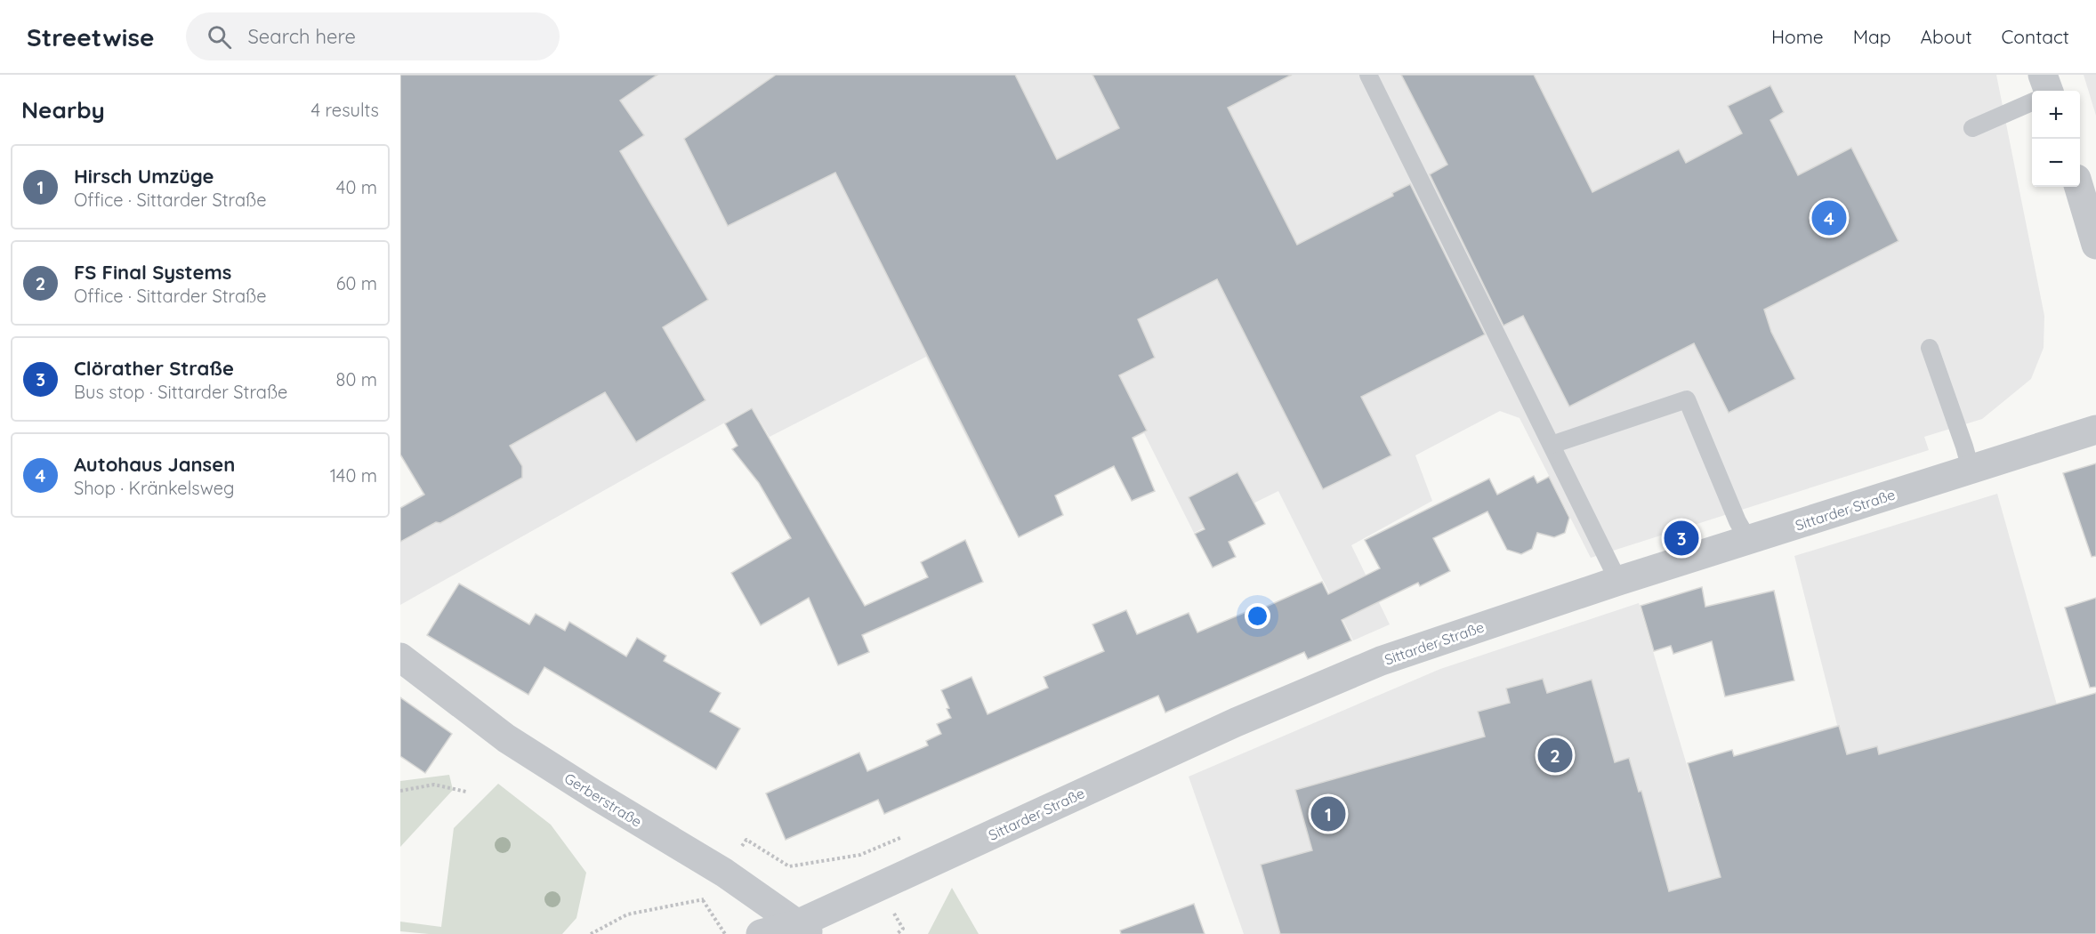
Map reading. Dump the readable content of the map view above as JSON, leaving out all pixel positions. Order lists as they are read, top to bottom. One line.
{"streets":{"street":["Sittarder Straße","Gerberstraße"]},"crossings":[["Sittarder Straße","Gerberstraße"]],"page":{"header":"Streetwise","search":"Search here","nav":["Home","Map","About","Contact"],"heading":["Nearby","4 results"],"map_buttons":["+","−"],"list":[{"mark":"1","name":"Hirsch Umzüge","note":"Office · Sittarder Straße","value":"40 m"},{"mark":"2","name":"FS Final Systems","note":"Office · Sittarder Straße","value":"60 m"},{"mark":"3","name":"Clörather Straße","note":"Bus stop · Sittarder Straße","value":"80 m"},{"mark":"4","name":"Autohaus Jansen","note":"Shop · Kränkelsweg","value":"140 m"}],"pins":["4","3","2","1"]}}
